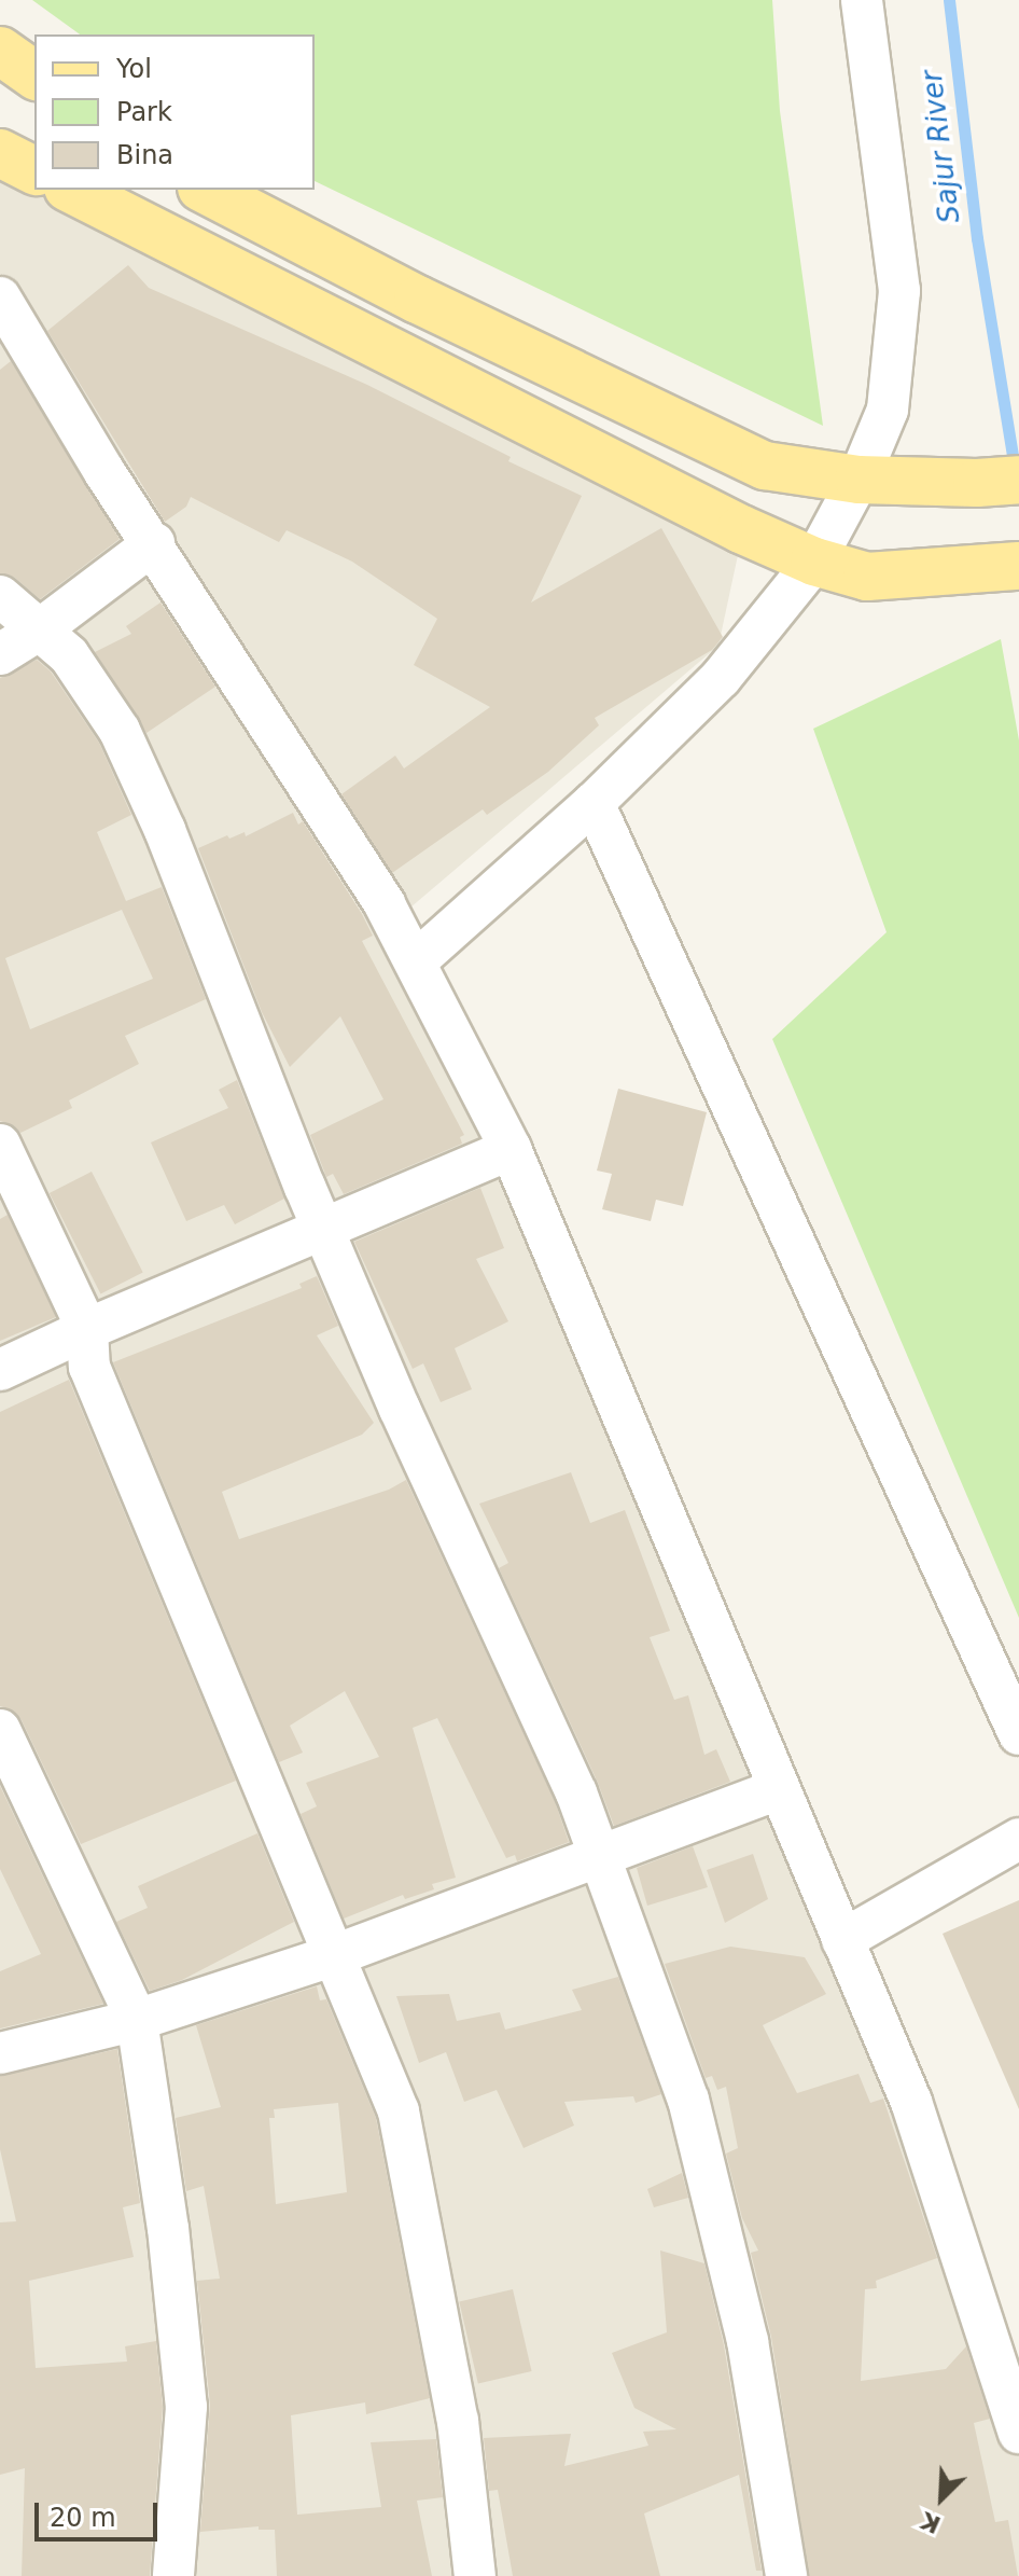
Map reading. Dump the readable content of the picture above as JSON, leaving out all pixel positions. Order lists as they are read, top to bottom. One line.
{"water":["Sajur River"],"legend":["Yol","Park","Bina"],"scale_bar":"20 m","north":"bottom left"}
